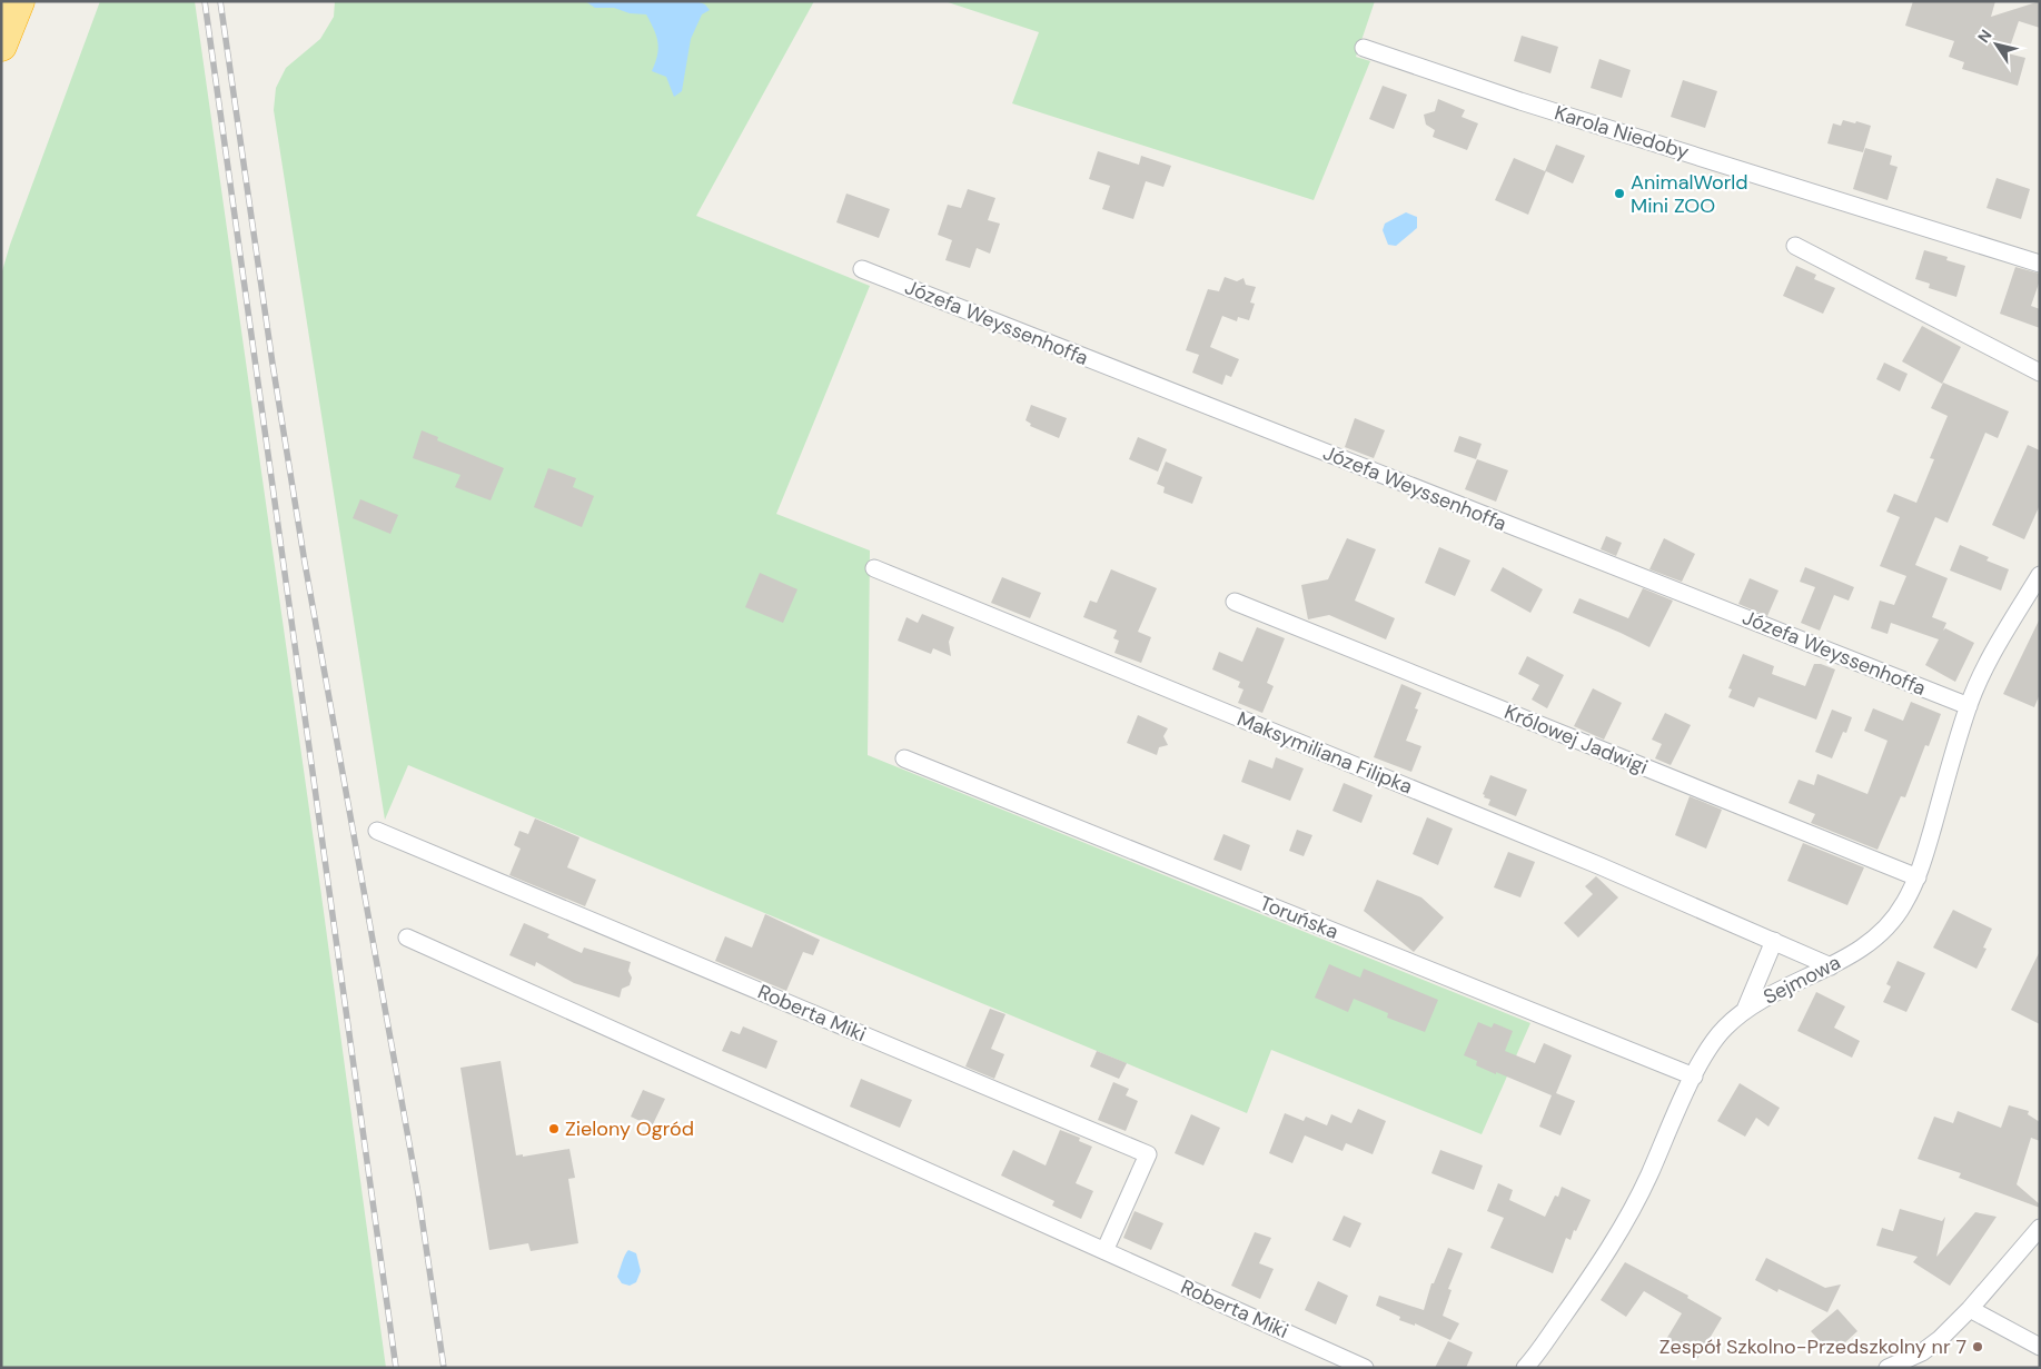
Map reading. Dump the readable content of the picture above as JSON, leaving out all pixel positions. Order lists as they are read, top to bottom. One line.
{"streets":{"street":["Karola Niedoby","Józefa Weyssenhoffa","Królowej Jadwigi","Maksymiliana Filipka","Toruńska","Sejmowa","Roberta Miki"]},"crossings":[["Józefa Weyssenhoffa","Sejmowa"],["Królowej Jadwigi","Sejmowa"],["Maksymiliana Filipka","Sejmowa"],["Toruńska","Sejmowa"]],"places":["AnimalWorld Mini ZOO","Zielony Ogród","Zespół Szkolno-Przedszkolny nr 7"],"north":"top left"}
